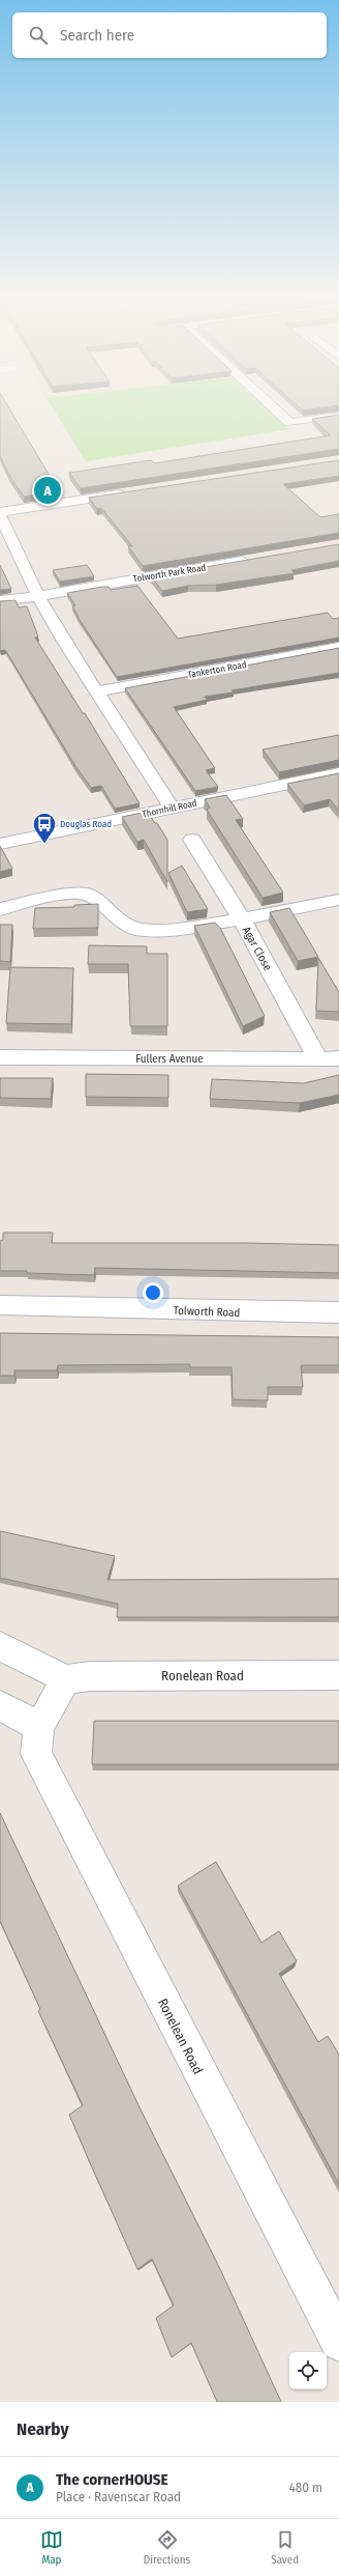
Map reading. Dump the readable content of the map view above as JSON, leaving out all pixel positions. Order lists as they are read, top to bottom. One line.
{"streets":{"street":["Tolworth Park Road","Tankerton Road","Thornhill Road","Agar Close","Fullers Avenue","Tolworth Road","Ronelean Road"]},"crossings":[["Agar Close","Fullers Avenue"]],"places":{"bus stop":["Douglas Road"]},"page":{"search":"Search here","pins":"A","heading":"Nearby","list":[{"mark":"A","name":"The cornerHOUSE","note":"Place · Ravenscar Road","value":"480 m"}],"nav":["Map","Directions","Saved"]}}
